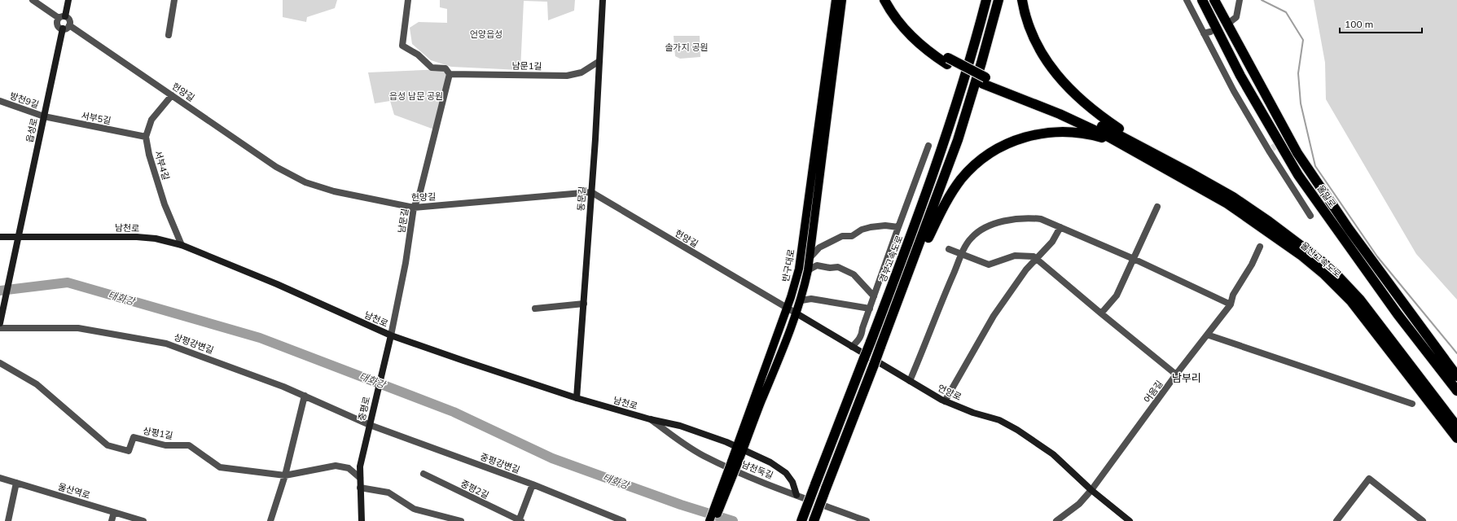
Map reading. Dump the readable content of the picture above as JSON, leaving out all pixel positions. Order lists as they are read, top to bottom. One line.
{"streets":{"highway":["울밀로","경부고속도로","울산고속도로"],"main road":["읍성로","동문길","남천로","반구대로","언양로","중평로"],"street":["남문1길","헌양길","방천9길","서부5길","서부4길","남문길","상평강변길","어음길","상평1길","중평강변길","남천둑길","중평2길","울산역로"]},"crossings":[["남문1길","동문길"],["남문1길","남문길"],["헌양길","읍성로"],["헌양길","서부4길"],["헌양길","동문길"],["헌양길","남문길"],["헌양길","반구대로"],["헌양길","언양로"],["방천9길","서부5길"],["방천9길","읍성로"],["서부5길","읍성로"],["서부5길","서부4길"],["읍성로","남천로"],["서부4길","남천로"],["동문길","남천로"],["남문길","남천로"],["남문길","중평로"],["남천로","반구대로"],["남천로","중평로"],["남천로","남천둑길"],["반구대로","언양로"],["상평강변길","중평로"],["상평강변길","중평강변길"],["어음길","언양로"],["중평로","상평1길"],["중평로","중평강변길"],["중평강변길","중평2길"]],"districts":["남부리"],"water":["태화강"],"parks":["언양읍성","솔가지 공원","읍성 남문 공원"],"scale_bar":"100 m"}
